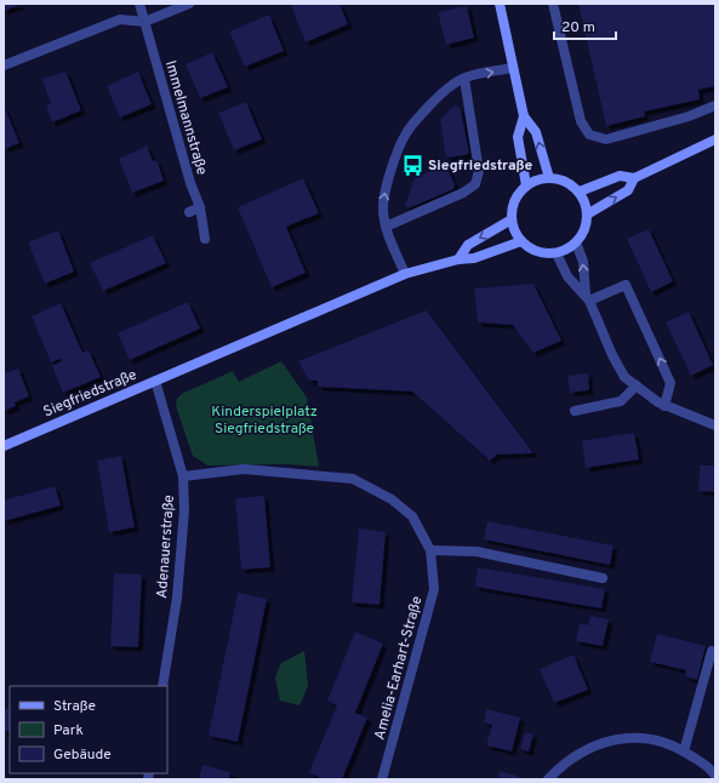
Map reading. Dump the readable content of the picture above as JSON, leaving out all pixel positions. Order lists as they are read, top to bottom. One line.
{"streets":{"street":["Immelmannstraße","Siegfriedstraße","Adenauerstraße","Amelia-Earhart-Straße"]},"crossings":[["Siegfriedstraße","Adenauerstraße"],["Adenauerstraße","Amelia-Earhart-Straße"]],"parks":["Kinderspielplatz Siegfriedstraße"],"places":{"bus stop":["Siegfriedstraße"]},"legend":["Straße","Park","Gebäude"],"scale_bar":"20 m"}
